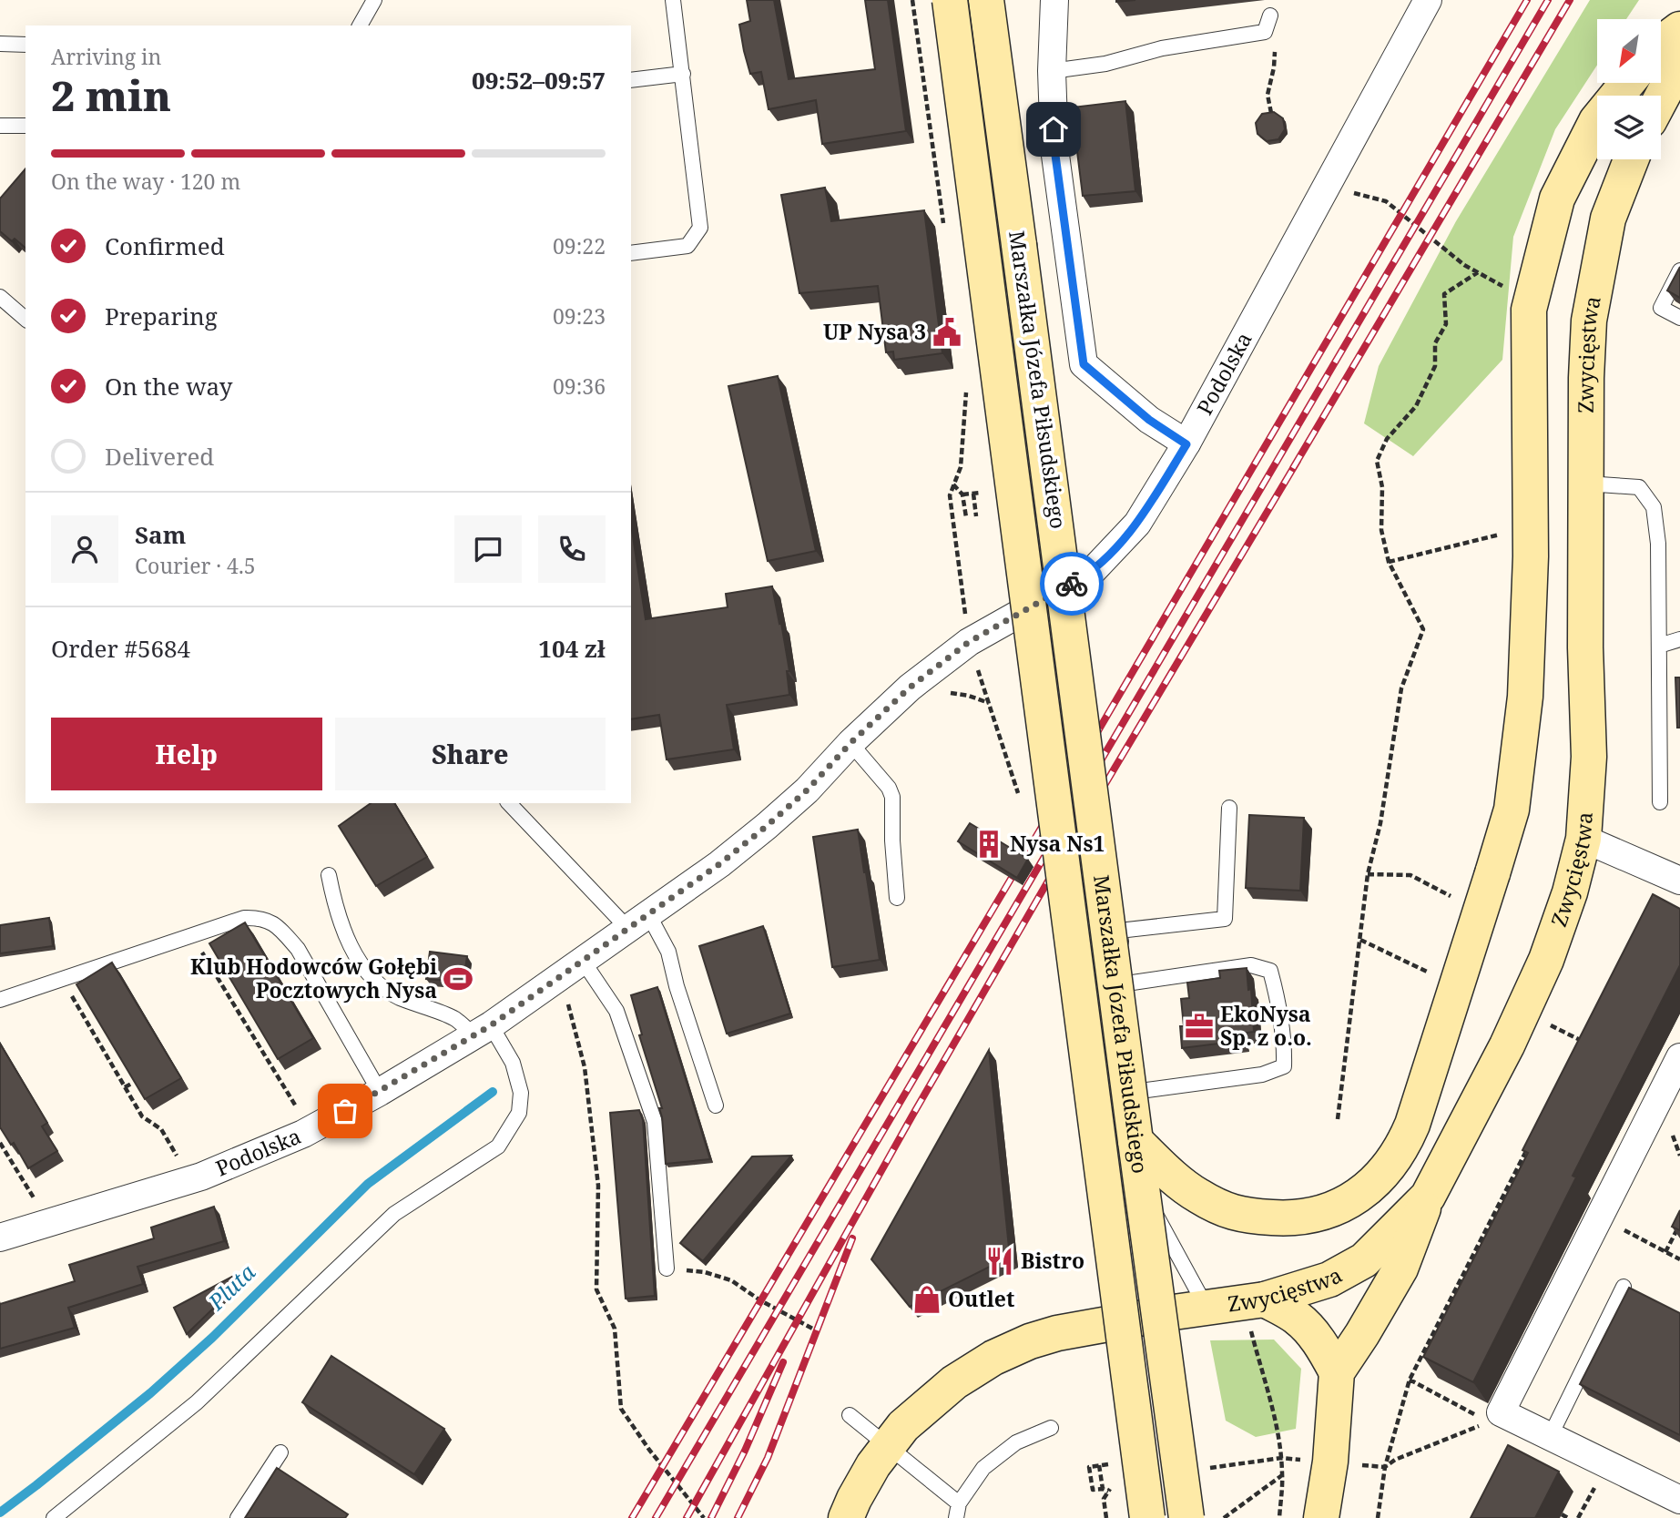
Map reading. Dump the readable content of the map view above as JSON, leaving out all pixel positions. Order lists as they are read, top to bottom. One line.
{"streets":{"main road":["Zwycięstwa","Marszałka Józefa Piłsudskiego"],"street":["Podolska"]},"water":["Pluta"],"places":{"public building":["UP Nysa 3"],"building":["Nysa Ns1"],"sports":["Klub Hodowców Gołębi Pocztowych Nysa"],"office":["EkoNysa Sp. z o.o."],"restaurant":["Bistro"],"shop":["Outlet"]},"north":"bottom left","page":{"heading":["2 min","Arriving in","09:52–09:57"],"panel":["Sam","Courier · 4.5","Order #5684","104 zł"],"bar":"On the way · 120 m","list":[["Confirmed","09:22"],["Preparing","09:23"],["On the way","09:36"],"Delivered"],"buttons":["Help","Share"]}}
